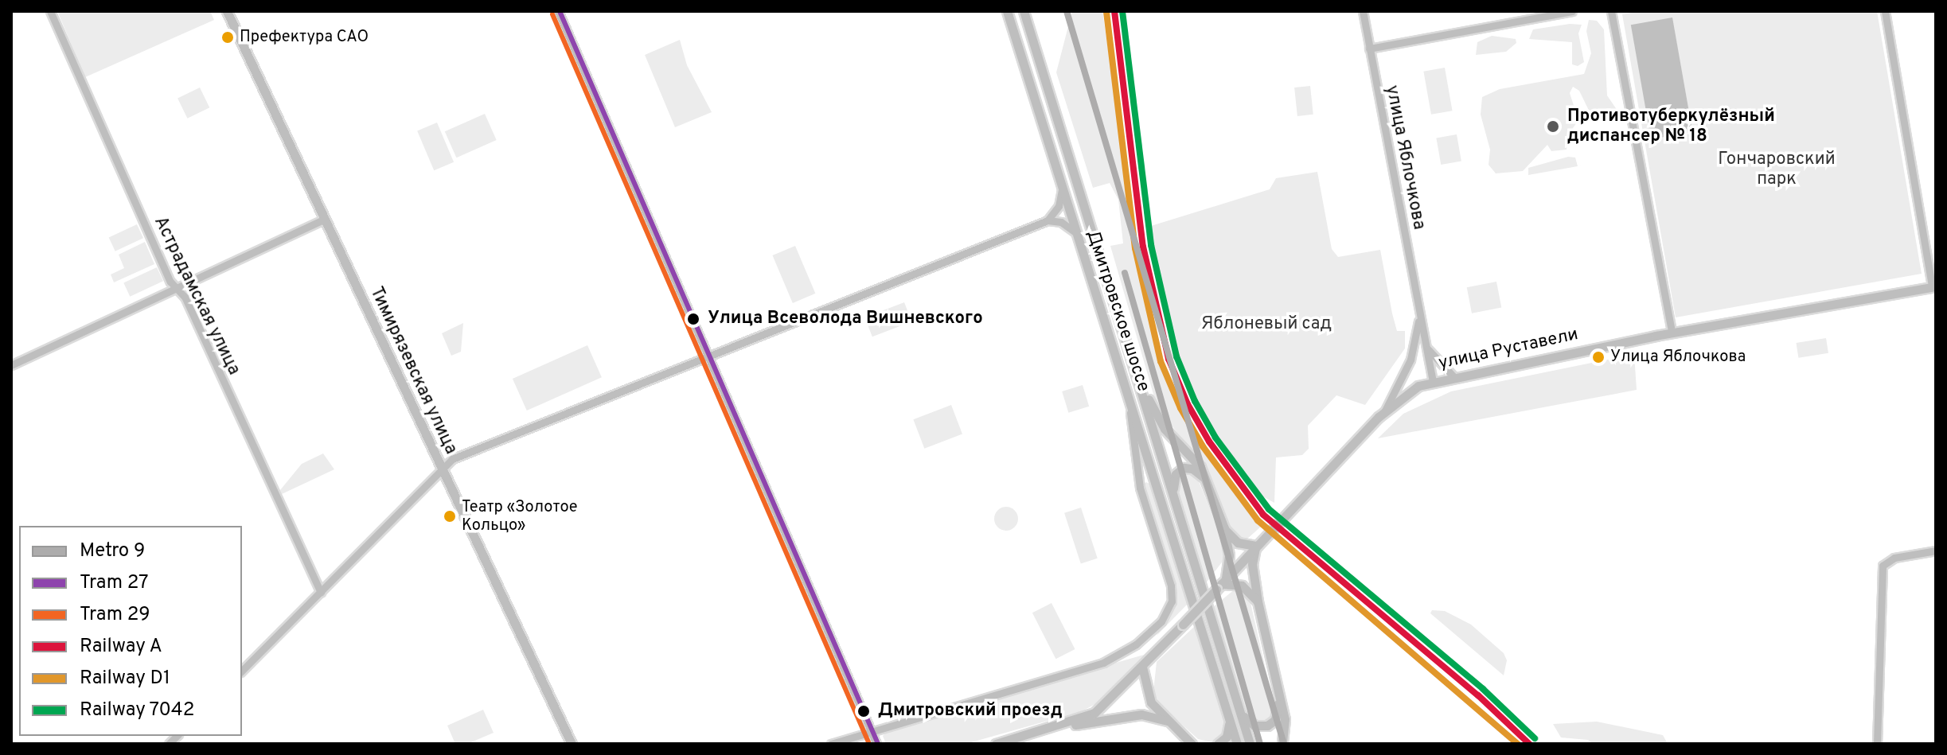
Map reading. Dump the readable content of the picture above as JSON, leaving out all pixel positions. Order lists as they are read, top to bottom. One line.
{"streets":{"main road":["Дмитровское шоссе","улица Руставели","Тимирязевская улица"],"street":["улица Яблочкова","Астрадамская улица"]},"crossings":[["улица Яблочкова","улица Руставели"]],"parks":["Гончаровский парк","Яблоневый сад"],"places":["Префектура САО","Противотуберкулёзный диспансер № 18","Улица Всеволода Вишневского","Улица Яблочкова","Театр «Золотое Кольцо»","Дмитровский проезд"],"lines":["metro line 9","tram line 27","rail line A","rail line 7042","rail line D1","tram line 29"],"legend":["Metro 9","Tram 27","Tram 29","Railway A","Railway D1","Railway 7042"]}
